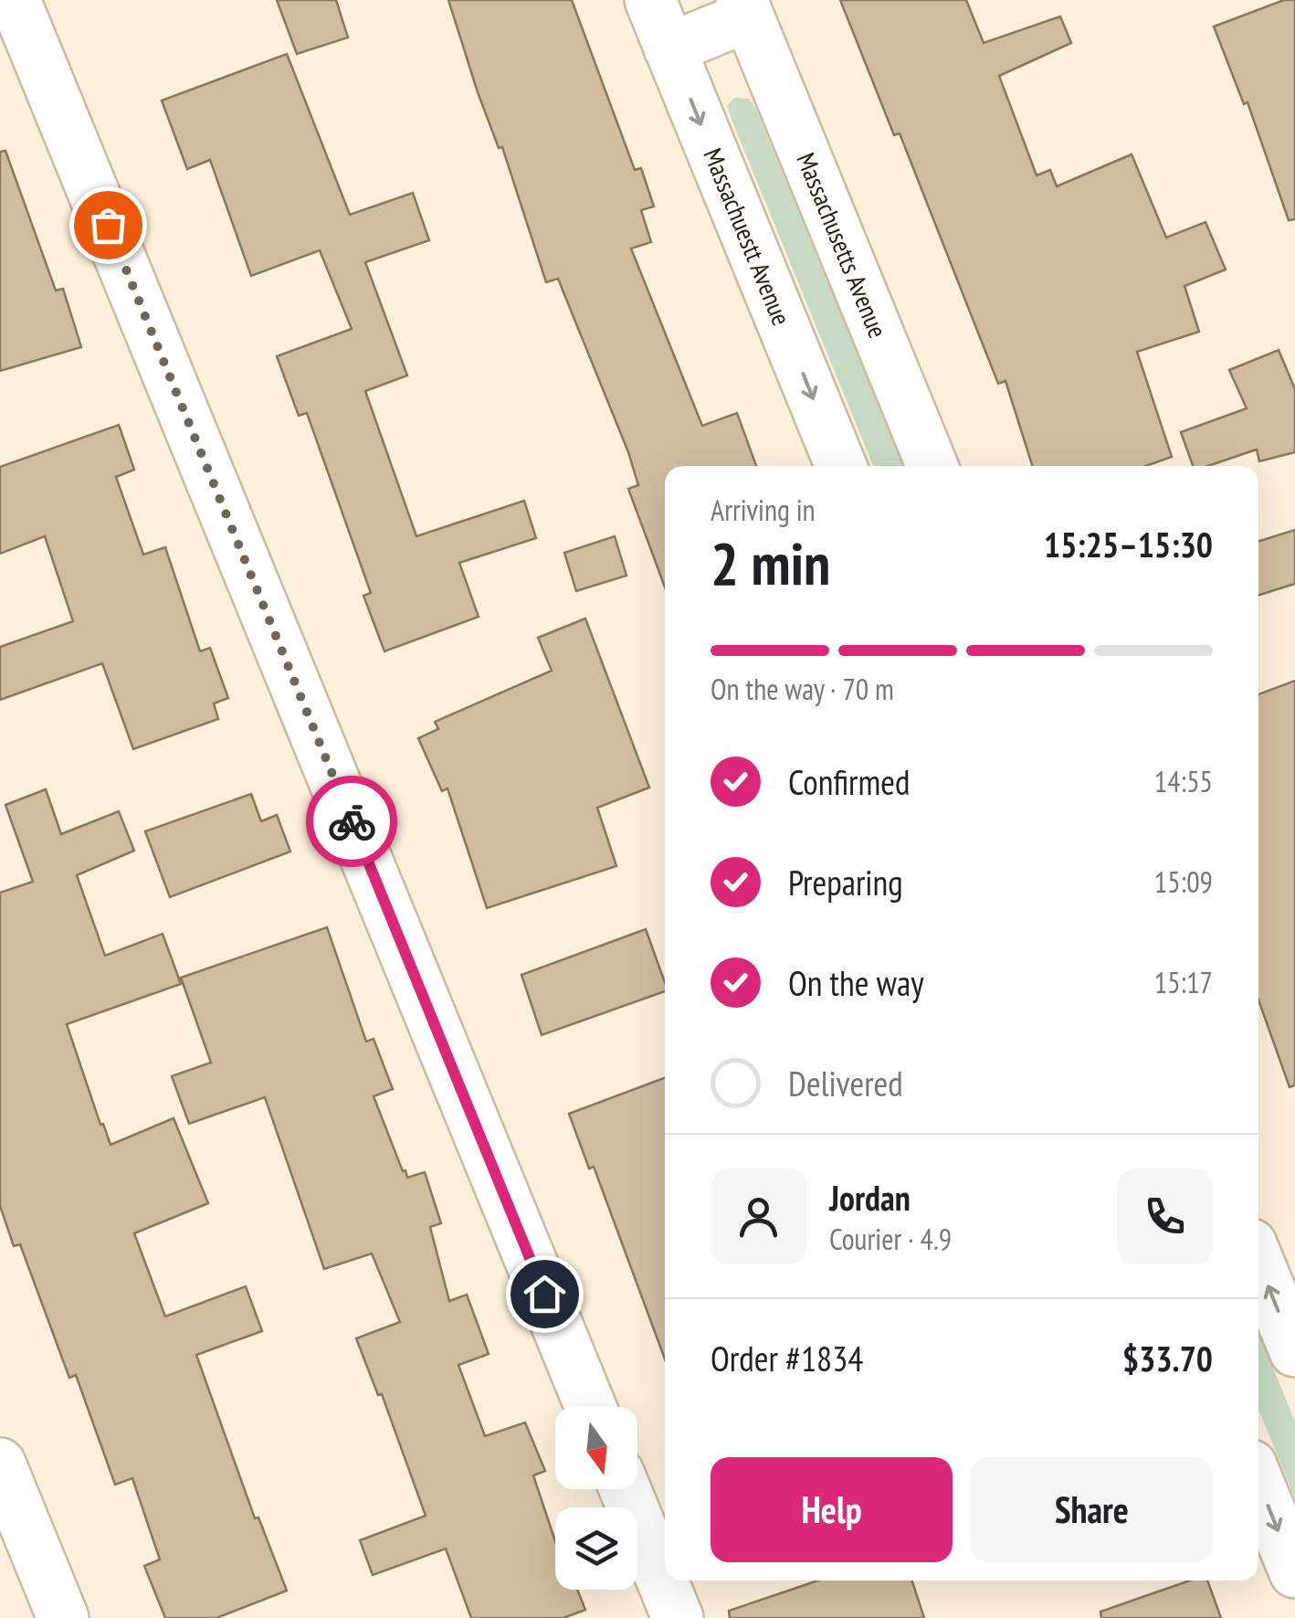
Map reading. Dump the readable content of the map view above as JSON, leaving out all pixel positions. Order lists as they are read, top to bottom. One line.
{"streets":{"street":["Massachuestt Avenue","Massachusetts Avenue"]},"crossings":[["Massachuestt Avenue","Massachusetts Avenue"]],"one_way":["Massachuestt Avenue"],"north":"bottom","page":{"heading":["2 min","Arriving in","15:25–15:30"],"panel":["Jordan","Courier · 4.9","Order #1834","$33.70"],"bar":"On the way · 70 m","list":[["Confirmed","14:55"],["Preparing","15:09"],["On the way","15:17"],"Delivered"],"buttons":["Help","Share"]}}
